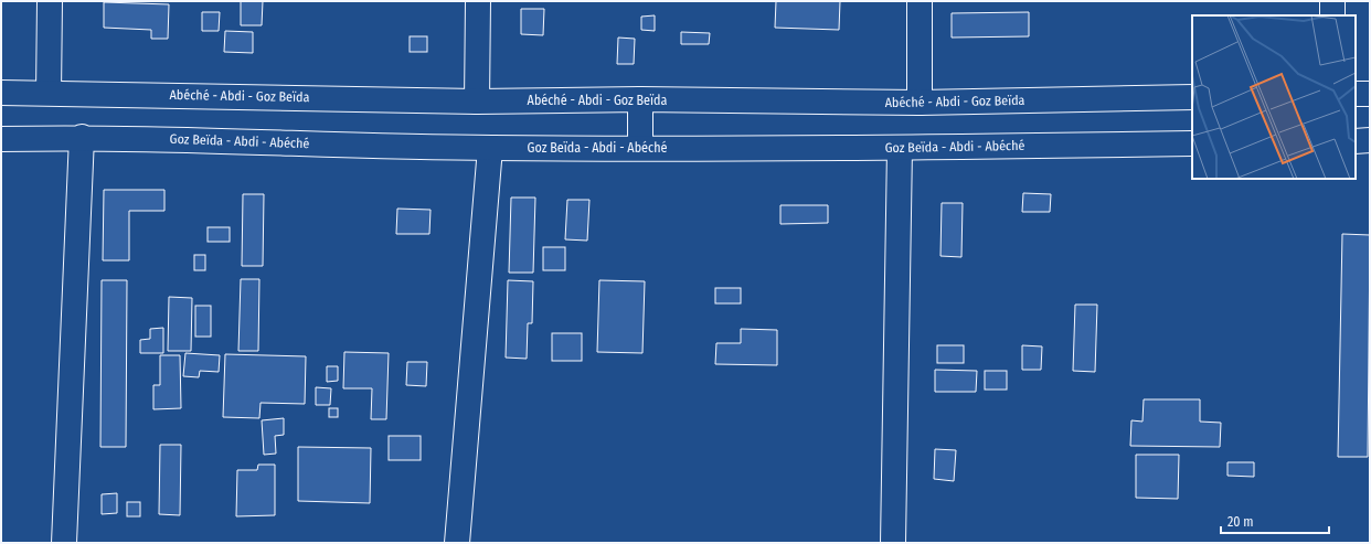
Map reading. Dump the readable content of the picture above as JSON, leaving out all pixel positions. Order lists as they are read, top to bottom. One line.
{"streets":{"main road":["Abéché - Abdi - Goz Beïda","Goz Beïda - Abdi - Abéché"]},"scale_bar":"20 m"}
